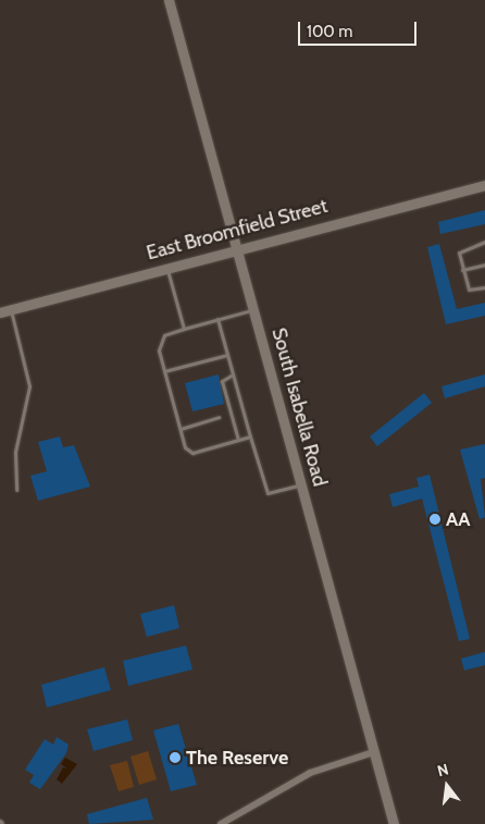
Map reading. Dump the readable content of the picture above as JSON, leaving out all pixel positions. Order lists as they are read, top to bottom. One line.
{"streets":{"main road":["East Broomfield Street","South Isabella Road"]},"crossings":[["East Broomfield Street","South Isabella Road"]],"places":["AA","The Reserve"],"scale_bar":"100 m","north":"top"}
